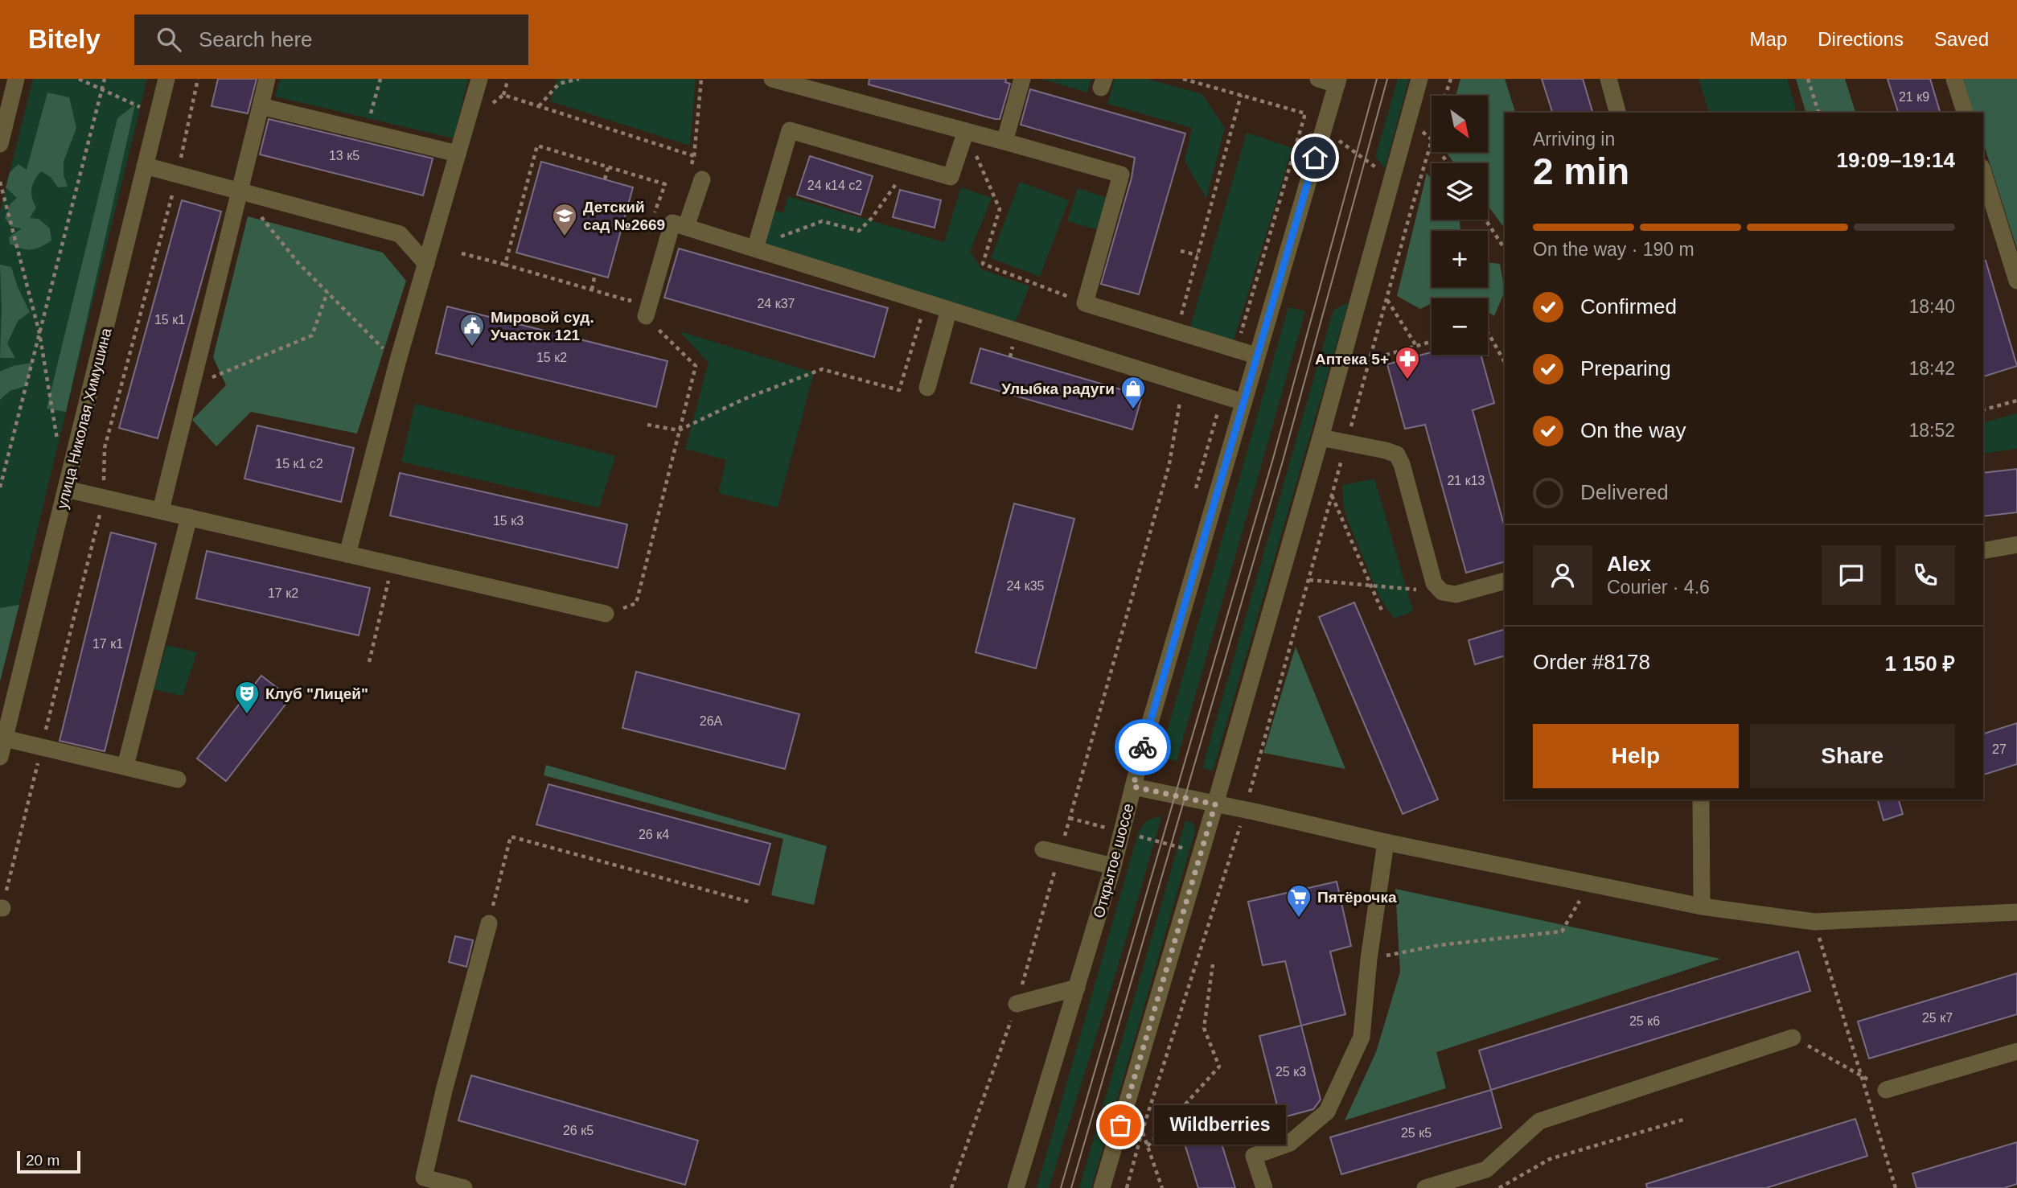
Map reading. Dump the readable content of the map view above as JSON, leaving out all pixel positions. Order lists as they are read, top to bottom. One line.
{"streets":{"street":["улица Николая Химушина","Открытое шоссе"]},"places":{"school or university":["Детский сад №2669"],"public building":["Мировой суд. Участок 121"],"pharmacy":["Аптека 5+"],"shop":["Улыбка радуги"],"theatre":["Клуб \"Лицей\""],"supermarket":["Пятёрочка"],"other":["Wildberries"]},"house_numbers":["21 к9","13 к5","24 к14 с2","24 к37","15 к1","15 к2","15 к1 с2","21 к13","15 к3","24 к35","17 к2","17 к1","26А","27","26 к4","25 к7","25 к6","25 к3","26 к5","25 к5"],"scale_bar":"20 m","north":"bottom right","page":{"header":"Bitely","search":"Search here","nav":["Map","Directions","Saved"],"map_buttons":["+","−"],"heading":["2 min","Arriving in","19:09–19:14"],"panel":["Alex","Courier · 4.6","Order #8178","1 150 ₽"],"bar":"On the way · 190 m","list":[["Confirmed","18:40"],["Preparing","18:42"],["On the way","18:52"],"Delivered"],"buttons":["Help","Share"],"bubble":"Wildberries","scale":"20 m"}}
